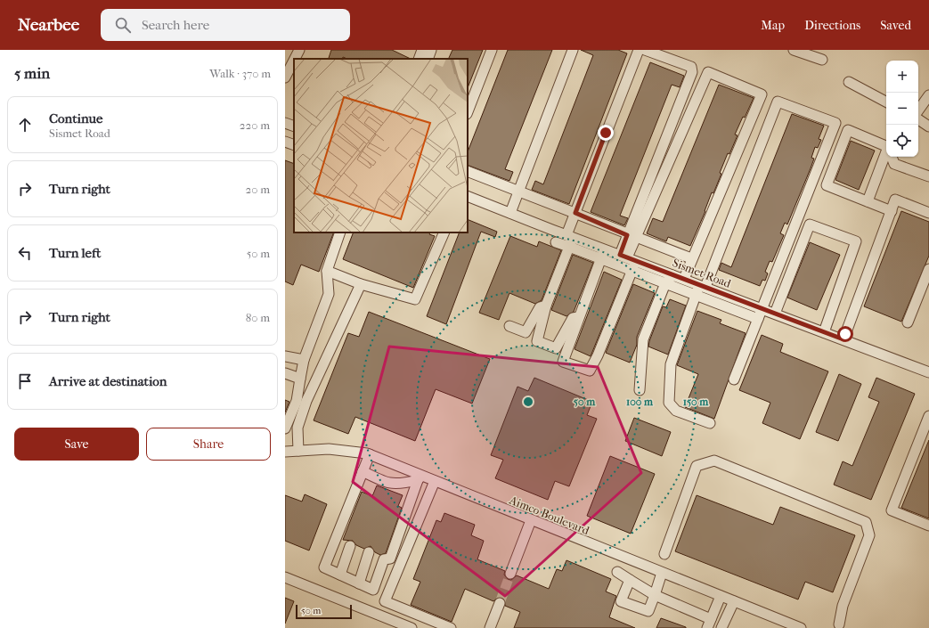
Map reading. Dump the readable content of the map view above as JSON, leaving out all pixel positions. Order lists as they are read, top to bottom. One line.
{"streets":{"street":["Sismet Road","Aimco Boulevard"]},"scale_bar":"50 m","page":{"header":"Nearbee","search":"Search here","nav":["Map","Directions","Saved"],"heading":["5 min","Walk · 370 m"],"map_buttons":["+","−"],"list":[["Continue","Sismet Road","220 m"],["Turn right","20 m"],["Turn left","50 m"],["Turn right","80 m"],"Arrive at destination"],"buttons":["Save","Share"],"scale":"50 m"},"rings":["50 m","100 m","150 m"]}
